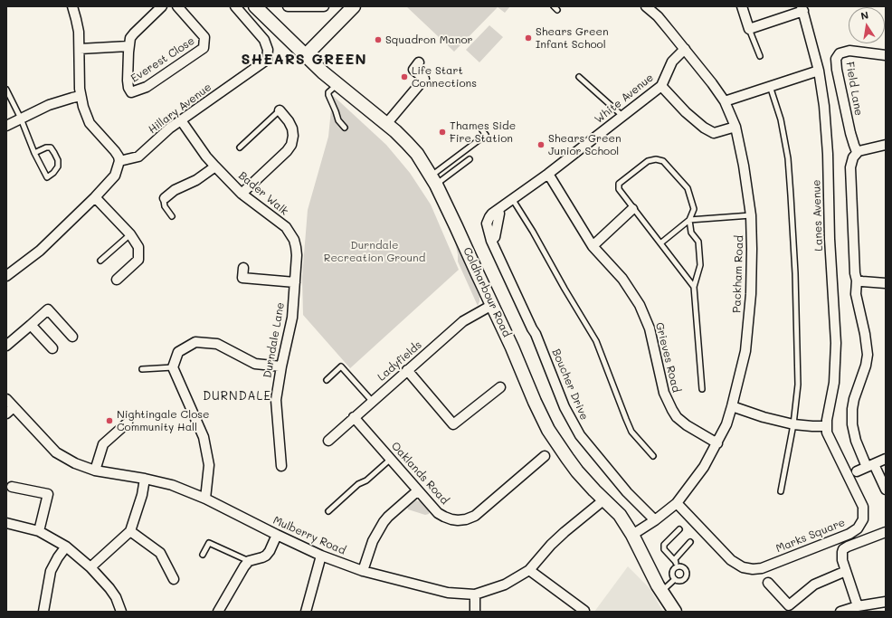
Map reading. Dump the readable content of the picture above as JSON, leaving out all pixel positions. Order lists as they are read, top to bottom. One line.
{"streets":{"street":["Everest Close","Field Lane","White Avenue","Hillary Avenue","Bader Walk","Lanes Avenue","Packham Road","Coldharbour Road","Durndale Lane","Grieves Road","Ladyfields","Boucher Drive","Oaklands Road","Mulberry Road","Marks Square"]},"crossings":[["White Avenue","Packham Road"],["White Avenue","Grieves Road"],["White Avenue","Boucher Drive"],["Hillary Avenue","Bader Walk"],["Bader Walk","Durndale Lane"],["Lanes Avenue","Marks Square"],["Packham Road","Coldharbour Road"],["Packham Road","Grieves Road"],["Packham Road","Boucher Drive"],["Packham Road","Marks Square"],["Coldharbour Road","Ladyfields"],["Coldharbour Road","Mulberry Road"],["Ladyfields","Oaklands Road"]],"districts":["SHEARS GREEN","DURNDALE"],"parks":["Durndale Recreation Ground"],"places":["Shears Green Infant School","Squadron Manor","Life Start Connections","Thames Side Fire Station","Shears Green Junior School","Nightingale Close Community Hall"],"north":"top"}
